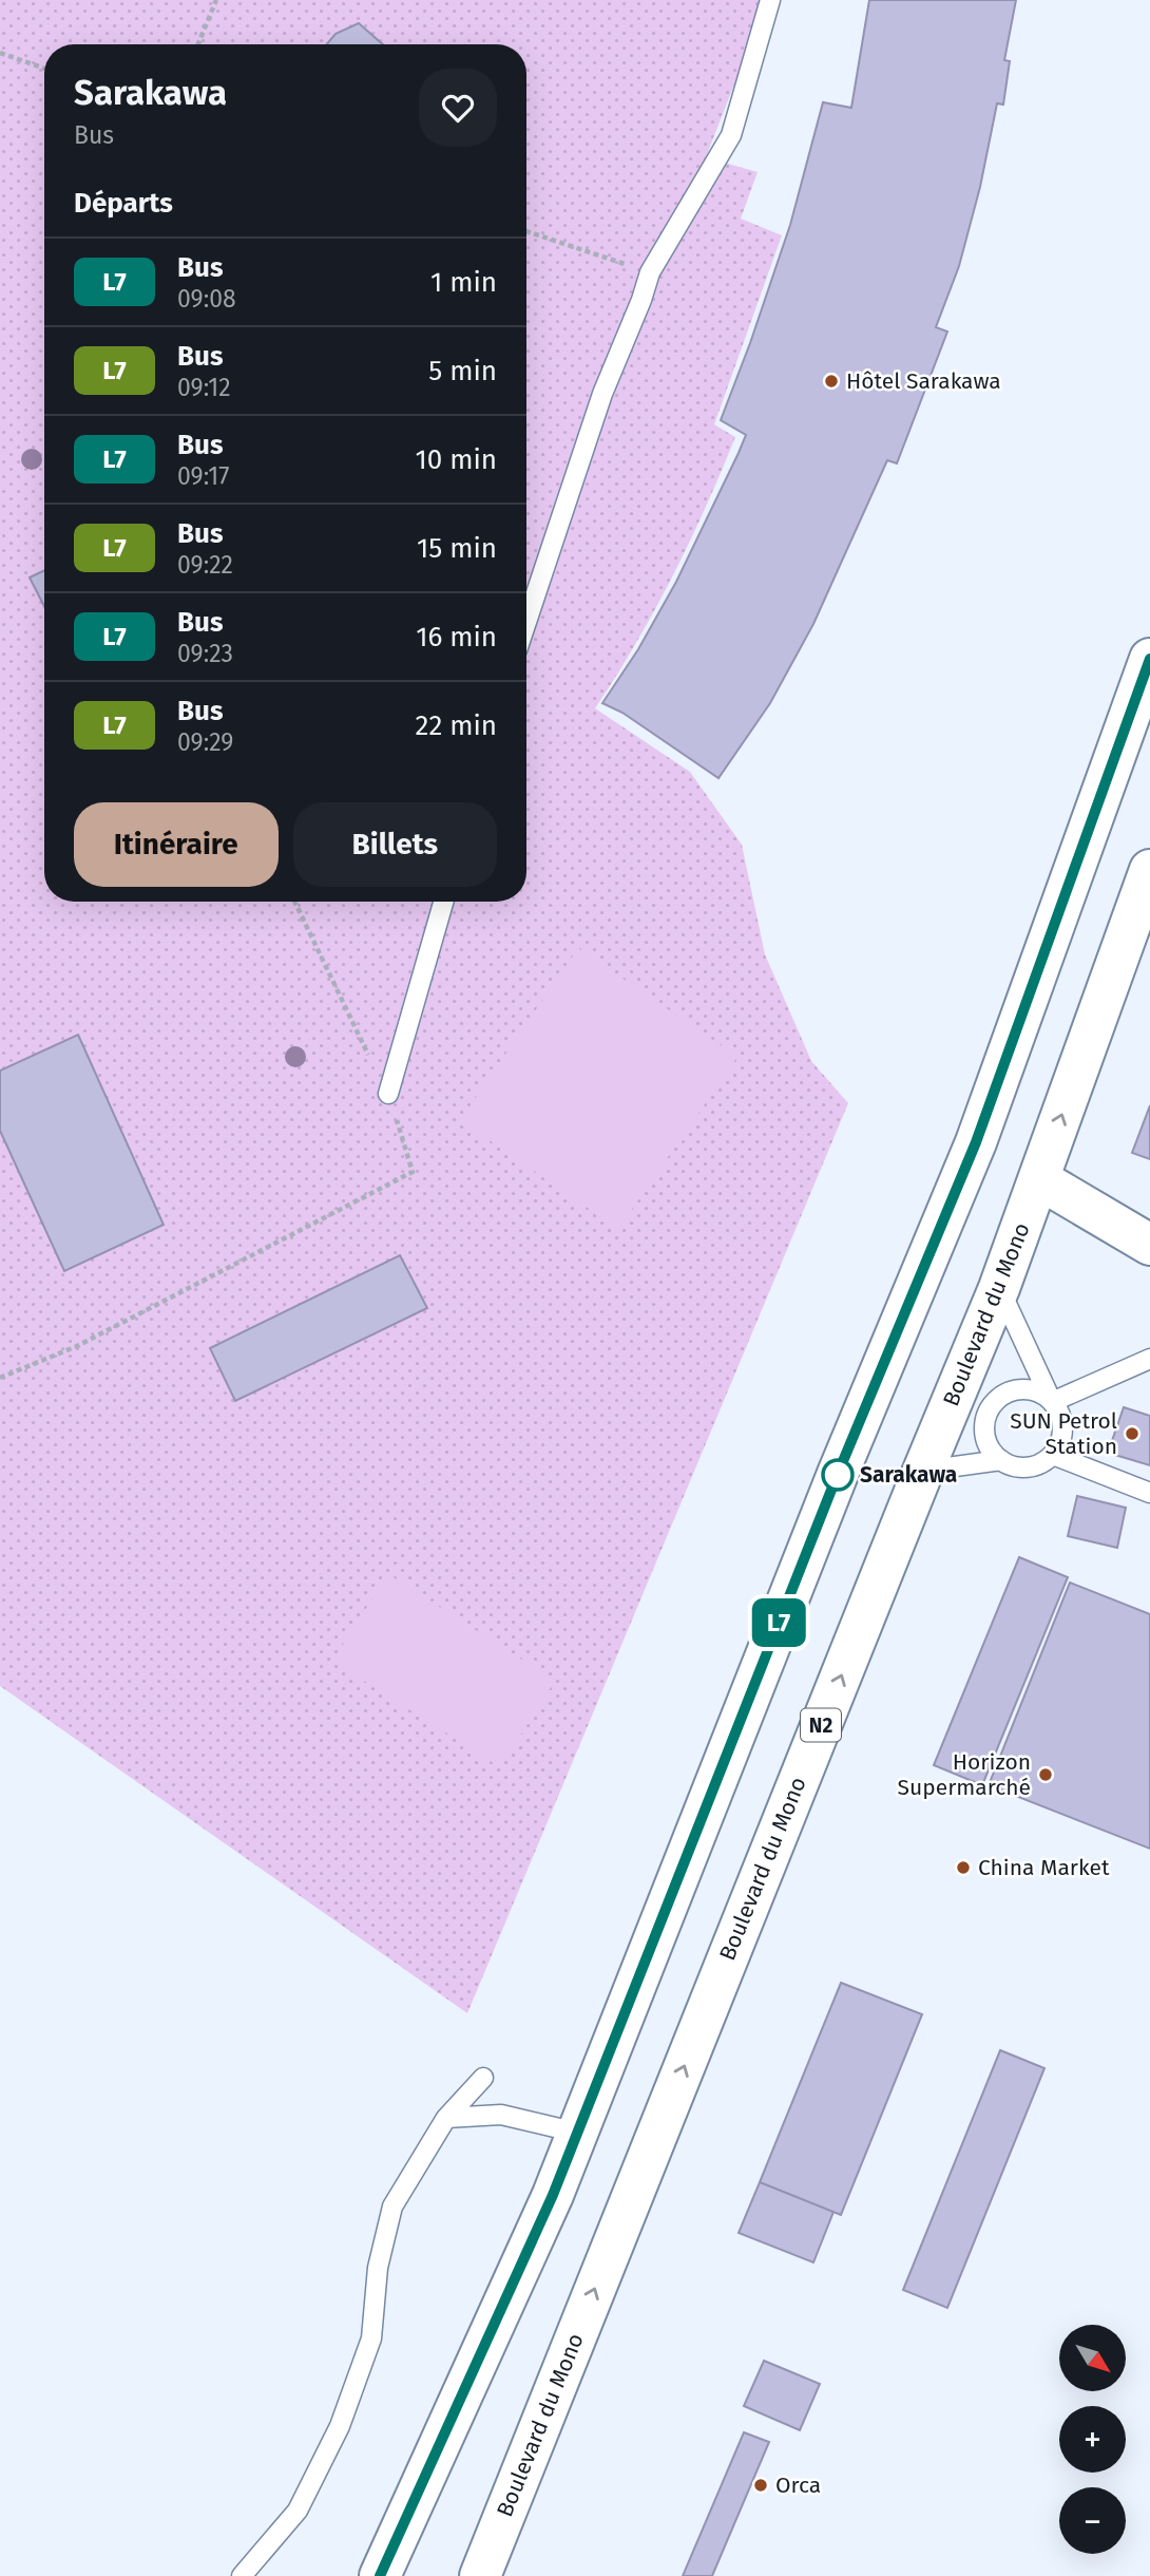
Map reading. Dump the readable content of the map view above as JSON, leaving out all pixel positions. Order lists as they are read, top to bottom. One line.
{"streets":{"main road":["Boulevard du Mono","N2"]},"places":["Hôtel Sarakawa","SUN Petrol Station","Sarakawa","Horizon Supermarché","China Market","Orca"],"lines":["bus line L7"],"north":"bottom right","page":{"on_map":"L7","heading":[["Sarakawa","Bus"],"Départs"],"list":[{"mark":"L7","name":"Bus","note":"09:08","value":"1 min"},{"mark":"L7","name":"Bus","note":"09:12","value":"5 min"},{"mark":"L7","name":"Bus","note":"09:17","value":"10 min"},{"mark":"L7","name":"Bus","note":"09:22","value":"15 min"},{"mark":"L7","name":"Bus","note":"09:23","value":"16 min"},{"mark":"L7","name":"Bus","note":"09:29","value":"22 min"}],"buttons":["Itinéraire","Billets"],"map_buttons":["+","−"]}}
